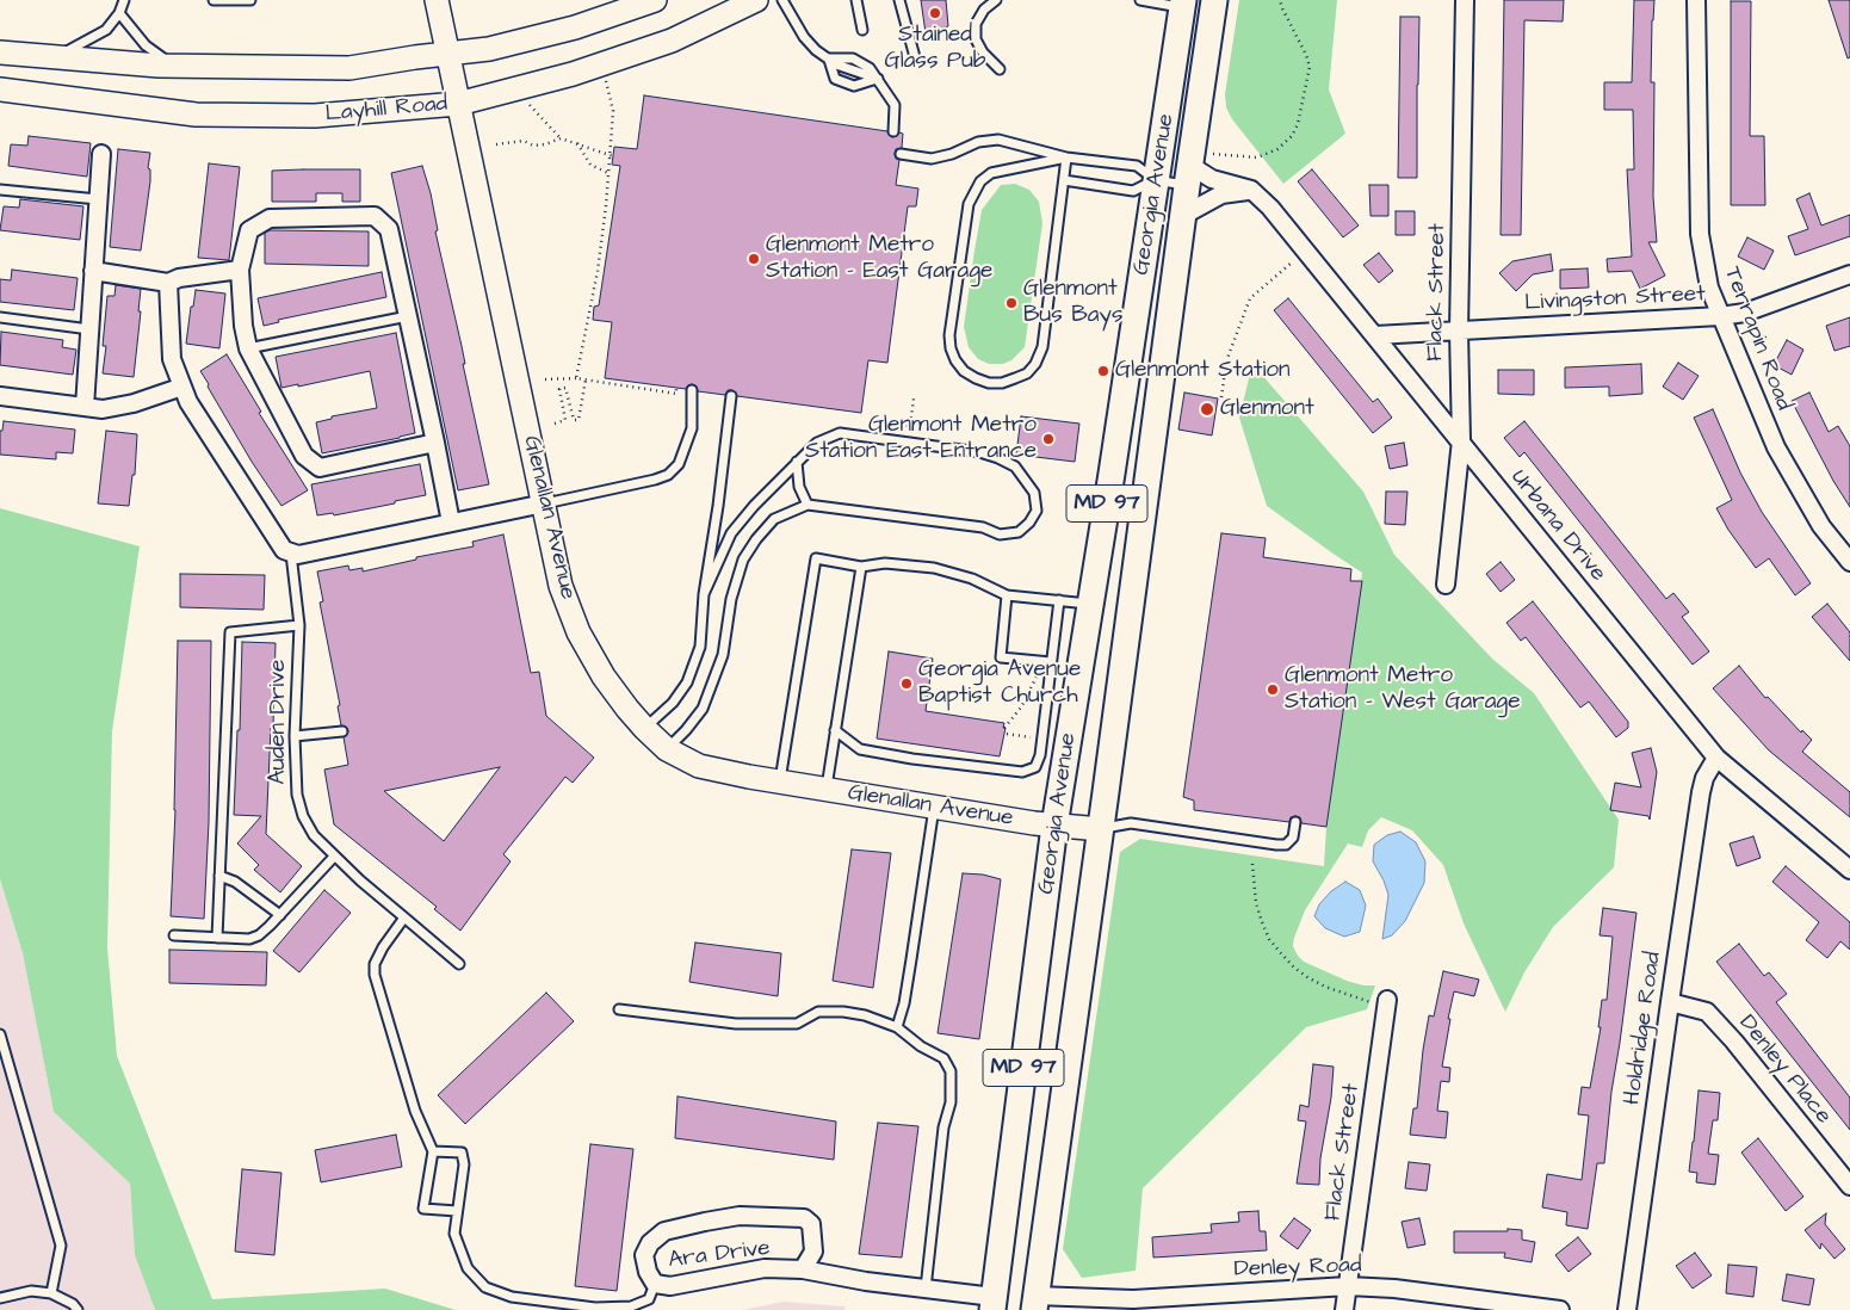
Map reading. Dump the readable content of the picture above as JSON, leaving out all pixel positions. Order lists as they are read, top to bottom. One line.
{"streets":{"main road":["Layhill Road","Georgia Avenue","MD 97","Glenallan Avenue"],"street":["Flack Street","Livingston Street","Terrapin Road","Urbana Drive","Holdridge Road","Denley Place","Ara Drive","Denley Road"],"lane":["Auden Drive"]},"crossings":[["Layhill Road","Glenallan Avenue"],["Georgia Avenue","Glenallan Avenue"],["Georgia Avenue","Urbana Drive"],["Georgia Avenue","Ara Drive"],["Georgia Avenue","Denley Road"],["Flack Street","Livingston Street"],["Flack Street","Urbana Drive"],["Flack Street","Denley Road"],["Livingston Street","Terrapin Road"],["Livingston Street","Urbana Drive"],["Urbana Drive","Holdridge Road"],["Holdridge Road","Denley Place"]],"places":["Stained Glass Pub","Glenmont Metro Station - East Garage","Glenmont Bus Bays","Glenmont Station","Glenmont","Glenmont Metro Station East Entrance","Georgia Avenue Baptist Church","Glenmont Metro Station - West Garage"]}
